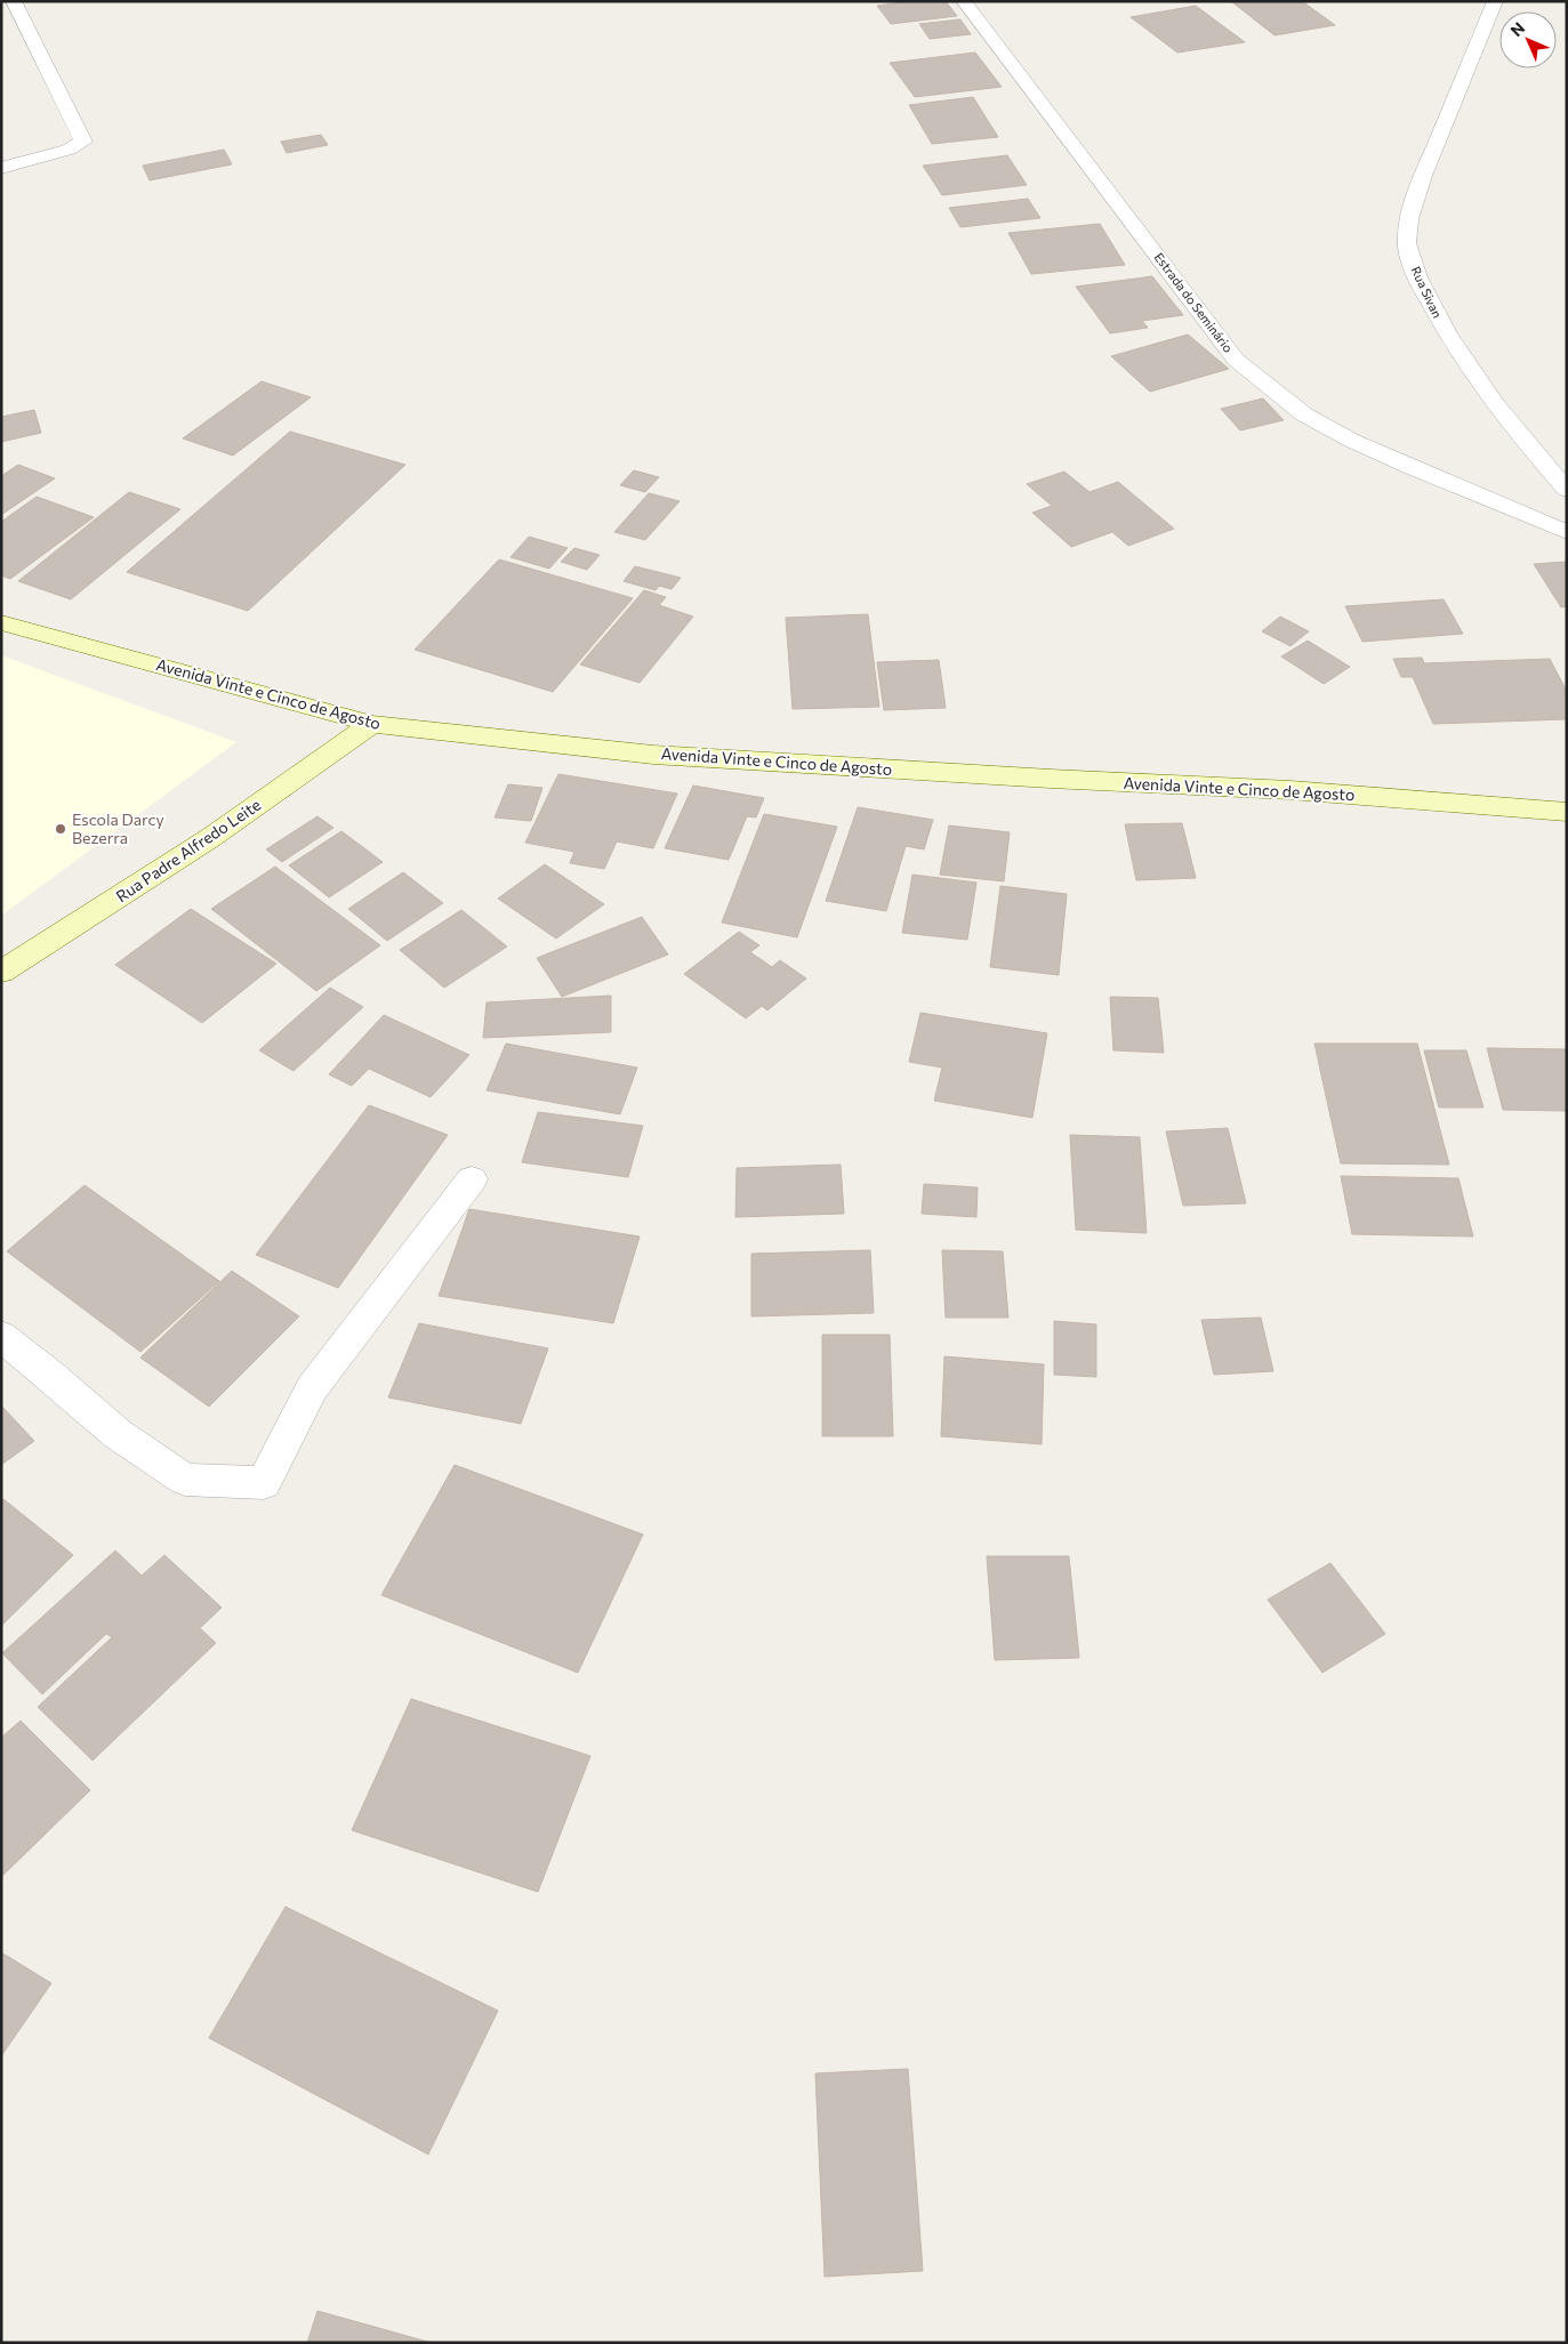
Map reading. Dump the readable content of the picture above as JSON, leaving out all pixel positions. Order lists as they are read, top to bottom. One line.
{"streets":{"main road":["Avenida Vinte e Cinco de Agosto","Rua Padre Alfredo Leite"],"street":["Rua Sivan","Estrada do Seminário"]},"crossings":[["Avenida Vinte e Cinco de Agosto","Rua Padre Alfredo Leite"]],"places":["Escola Darcy Bezerra"],"north":"top left"}
